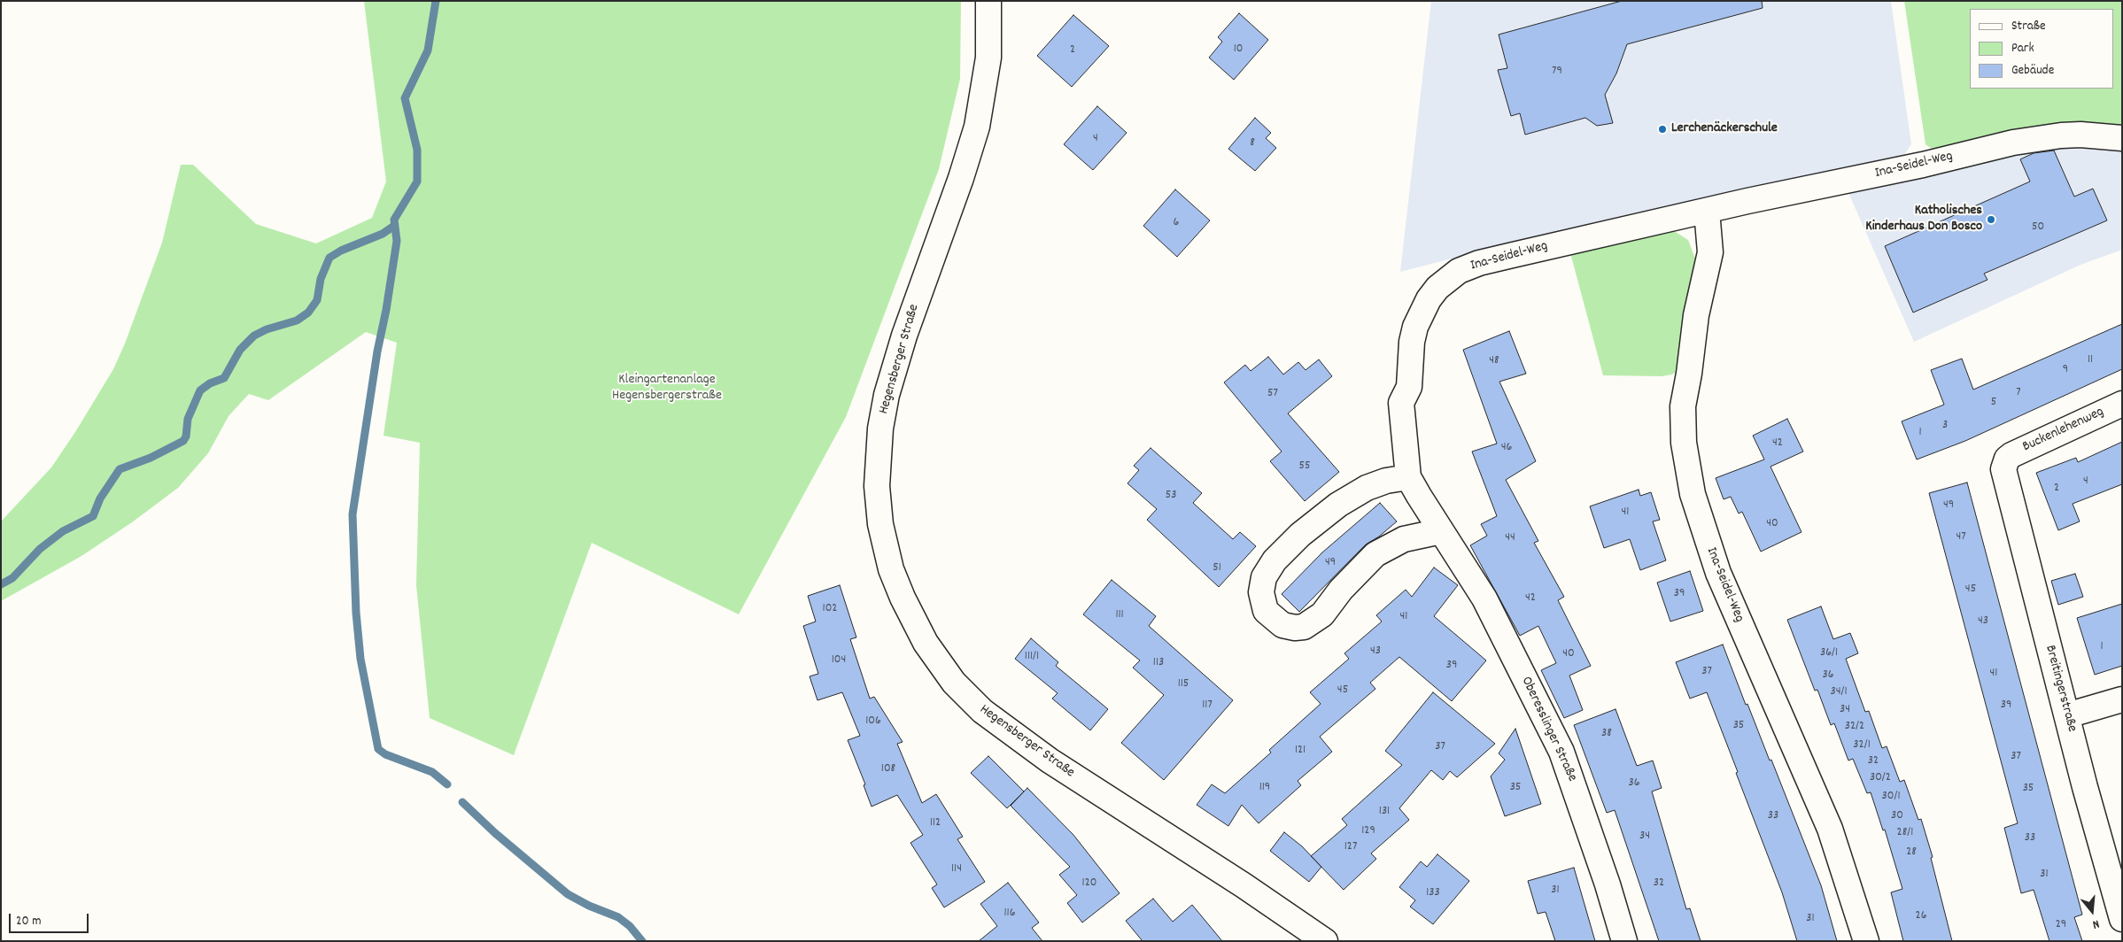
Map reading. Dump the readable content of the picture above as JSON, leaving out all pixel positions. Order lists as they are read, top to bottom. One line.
{"streets":{"street":["Ina-Seidel-Weg","Hegensberger Straße","Buckenlehenweg","Breitingerstraße","Oberesslinger Straße"]},"crossings":[["Ina-Seidel-Weg","Oberesslinger Straße"],["Buckenlehenweg","Breitingerstraße"]],"parks":["Kleingartenanlage Hegensbergerstraße"],"places":["Lerchenäckerschule","Katholisches Kinderhaus Don Bosco"],"house_numbers":["10","2","79","4","8","6","50","11","48","9","7","57","5","3","1","42","46","55","4","2","53","49","41","40","47","44","49","51","45","39","42","102","111","41","43","1","43","36/1","40","111/1","104","113","39","37","41","36","115","45","34/1","117","39","34","106","35","32/2","38","32/1","37","121","37","32","108","30/2","36","119","35","35","30/1","131","33","30","112","129","28/1","34","33","127","28","114","31","120","32","31","133","116","26","31","29"],"legend":["Straße","Park","Gebäude"],"scale_bar":"20 m","north":"bottom"}
